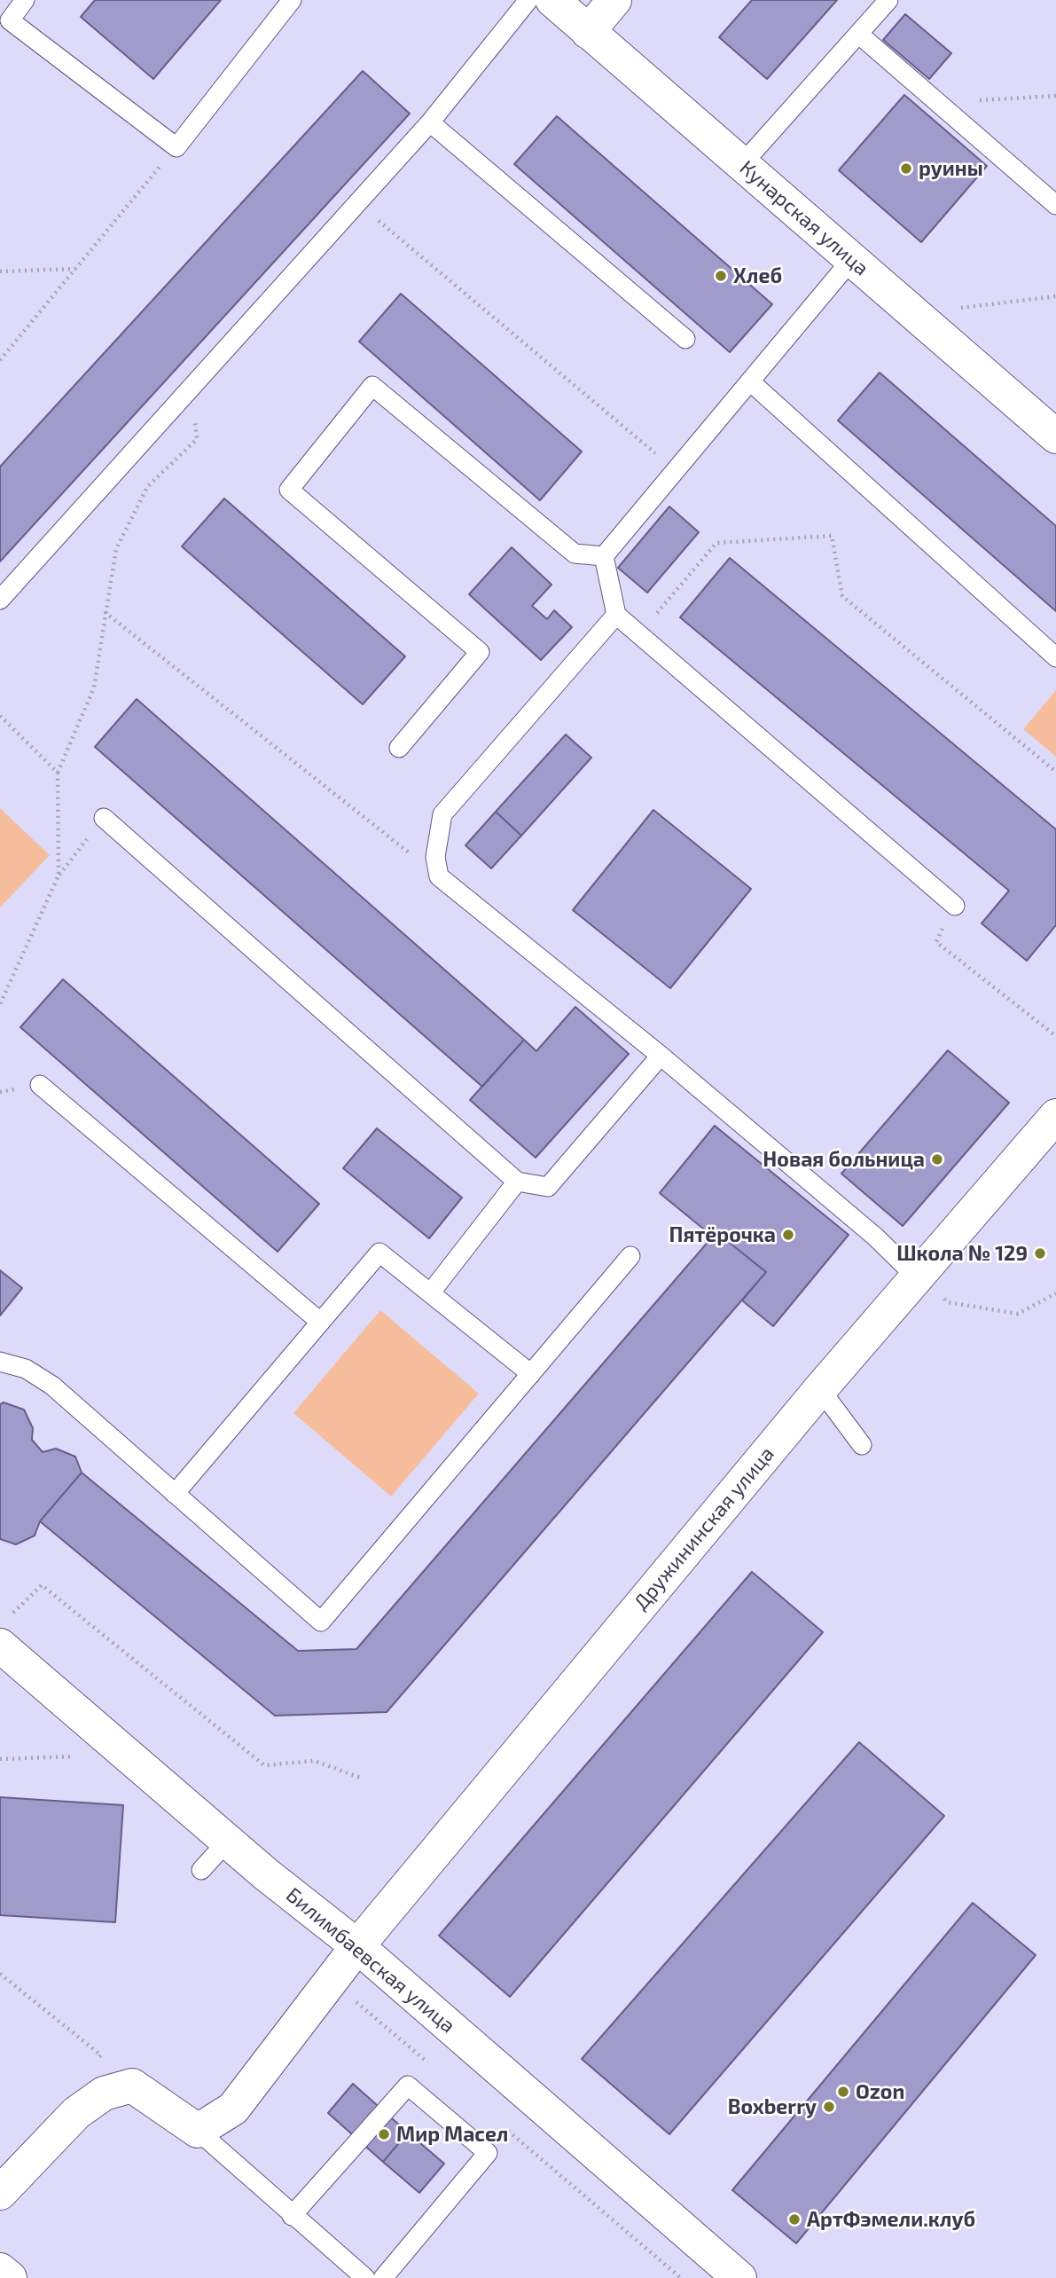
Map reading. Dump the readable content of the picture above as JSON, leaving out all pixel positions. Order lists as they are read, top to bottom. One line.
{"streets":{"street":["Кунарская улица","Дружининская улица","Билимбаевская улица"]},"crossings":[["Дружининская улица","Билимбаевская улица"]],"places":["руины","Хлеб","Новая больница","Пятёрочка","Школа № 129","Ozon","Boxberry","Мир Масел","АртФэмели.клуб"]}
